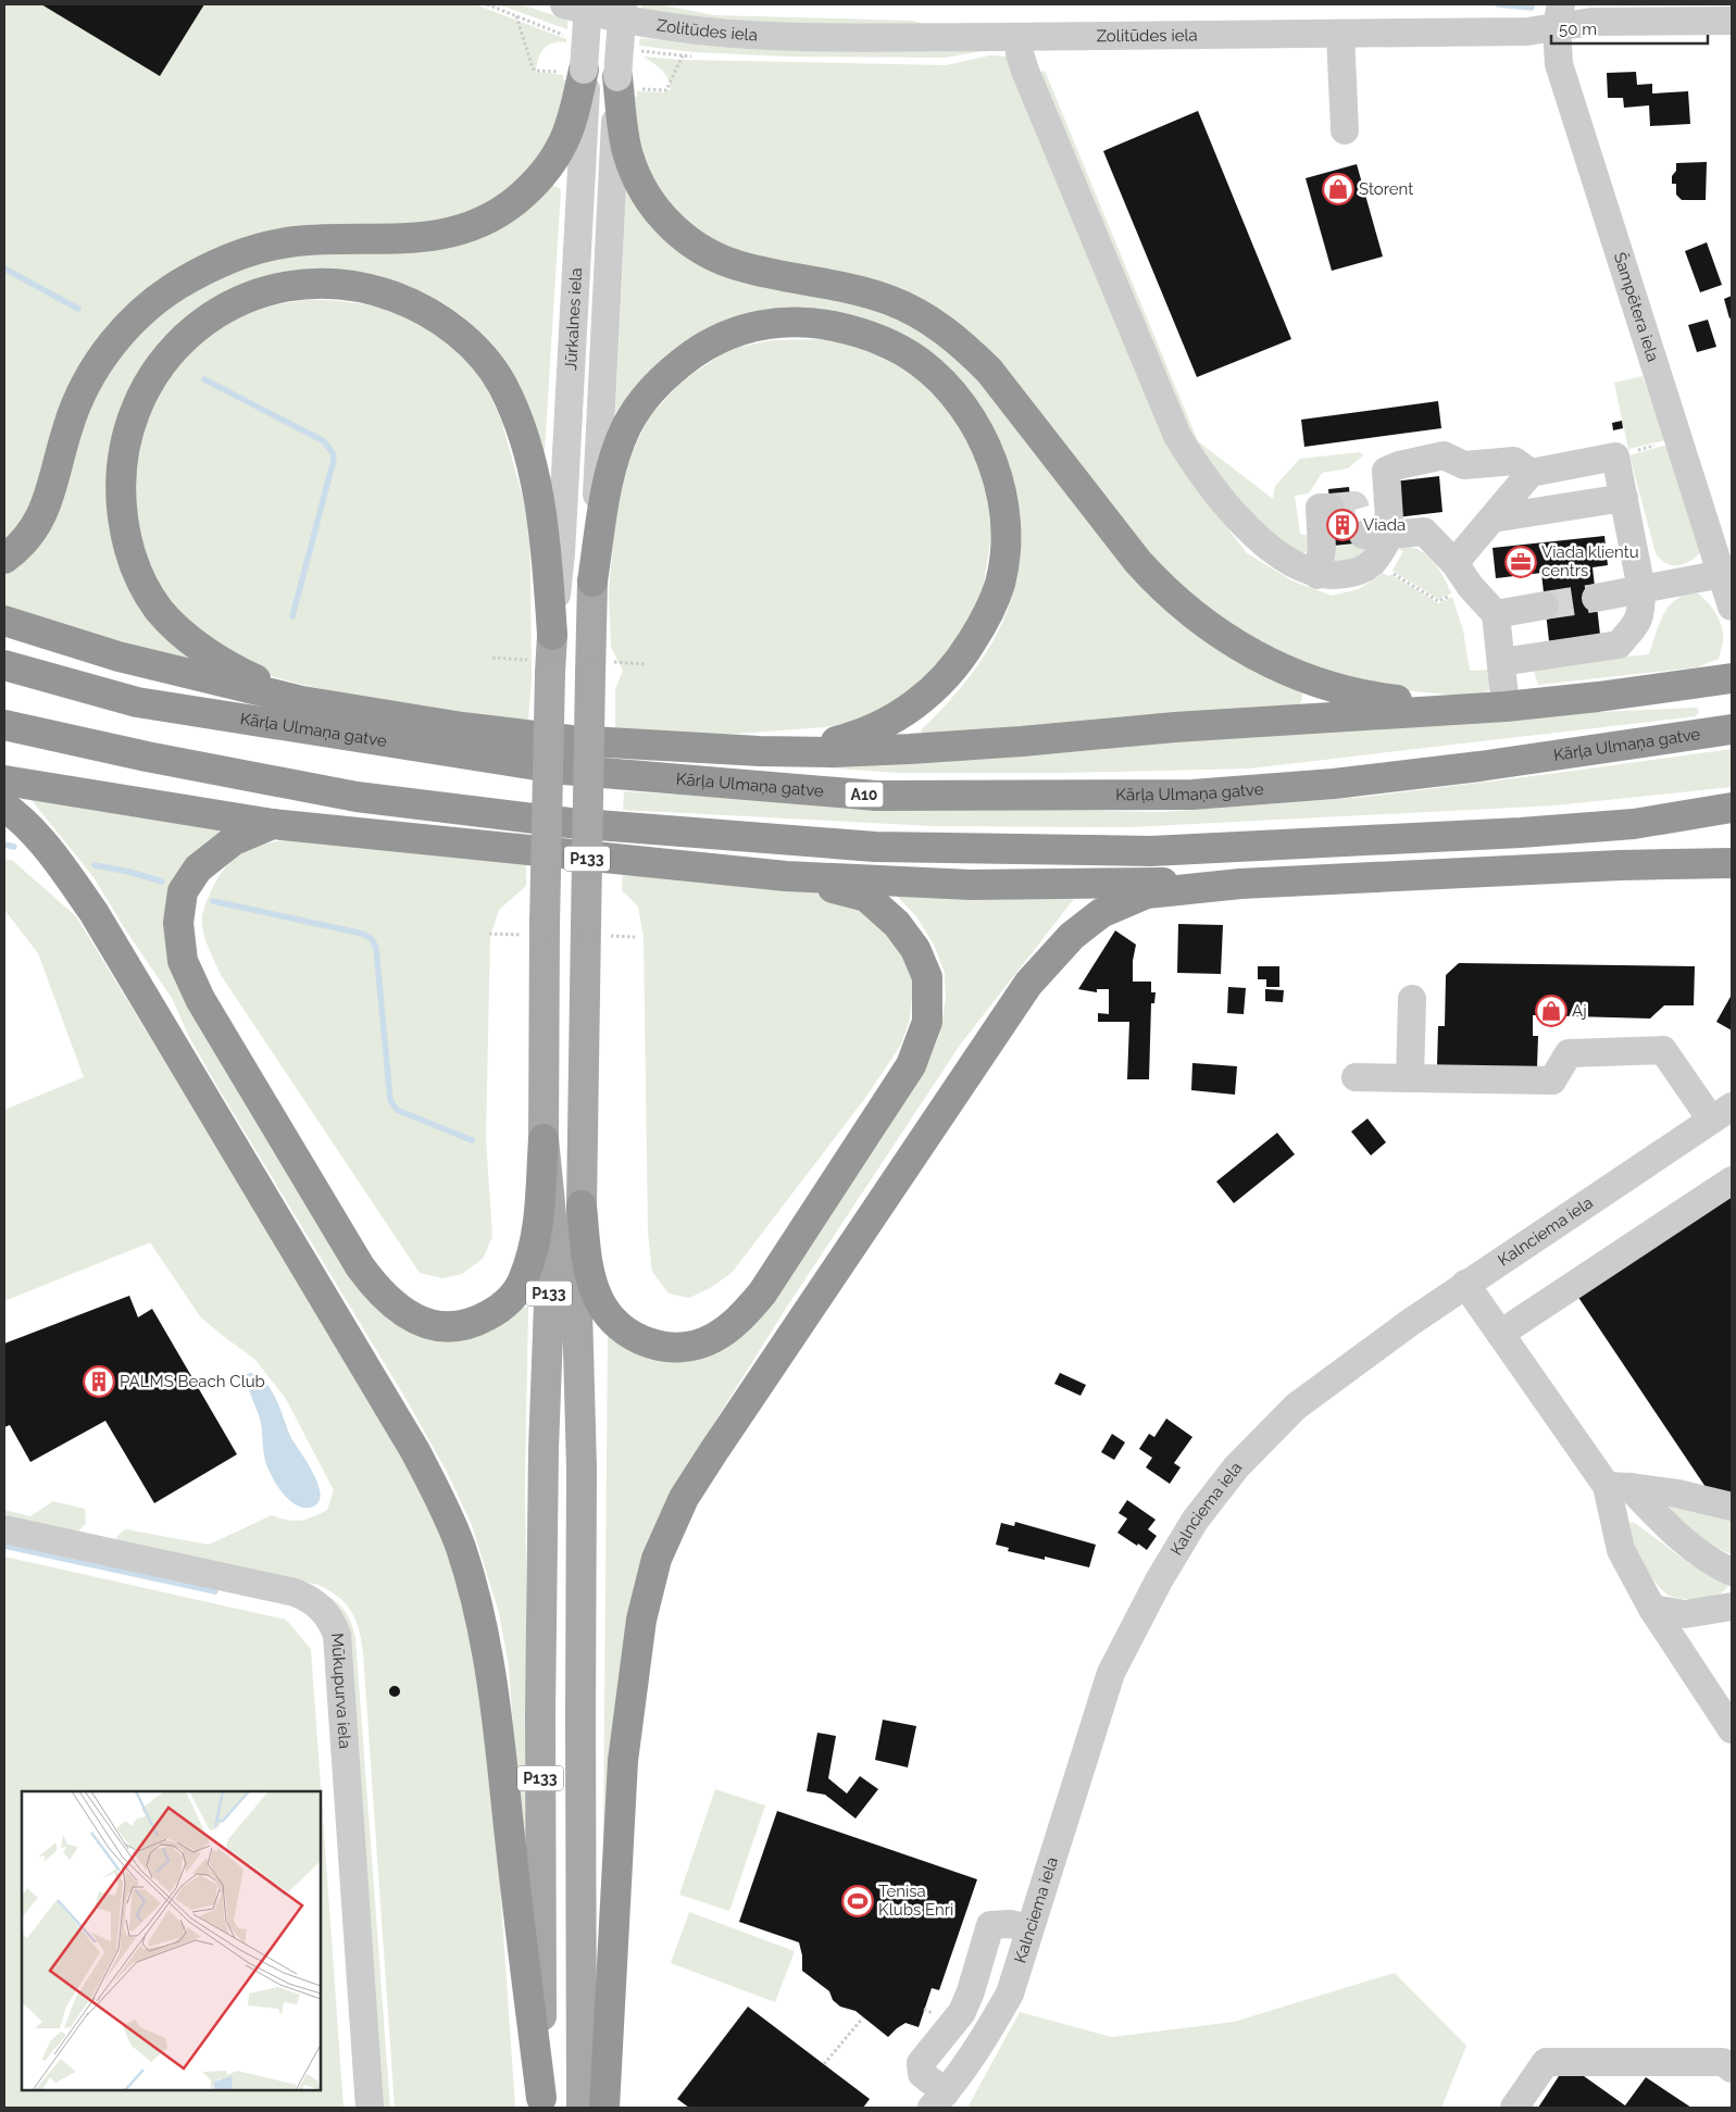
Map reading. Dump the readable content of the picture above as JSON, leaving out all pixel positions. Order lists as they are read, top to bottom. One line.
{"streets":{"highway":["Kārļa Ulmaņa gatve","A10"],"main road":["P133"],"street":["Zolitūdes iela","Šampētera iela","Jūrkalnes iela","Kalnciema iela","Mūkupurva iela"]},"crossings":[["Zolitūdes iela","Šampētera iela"],["Jūrkalnes iela","P133"]],"places":{"shop":["Storent","Aj"],"building":["Viada","PALMS Beach Club"],"office":["Viada klientu centrs"],"sports":["Tenisa Klubs Enri"]},"scale_bar":"50 m"}
